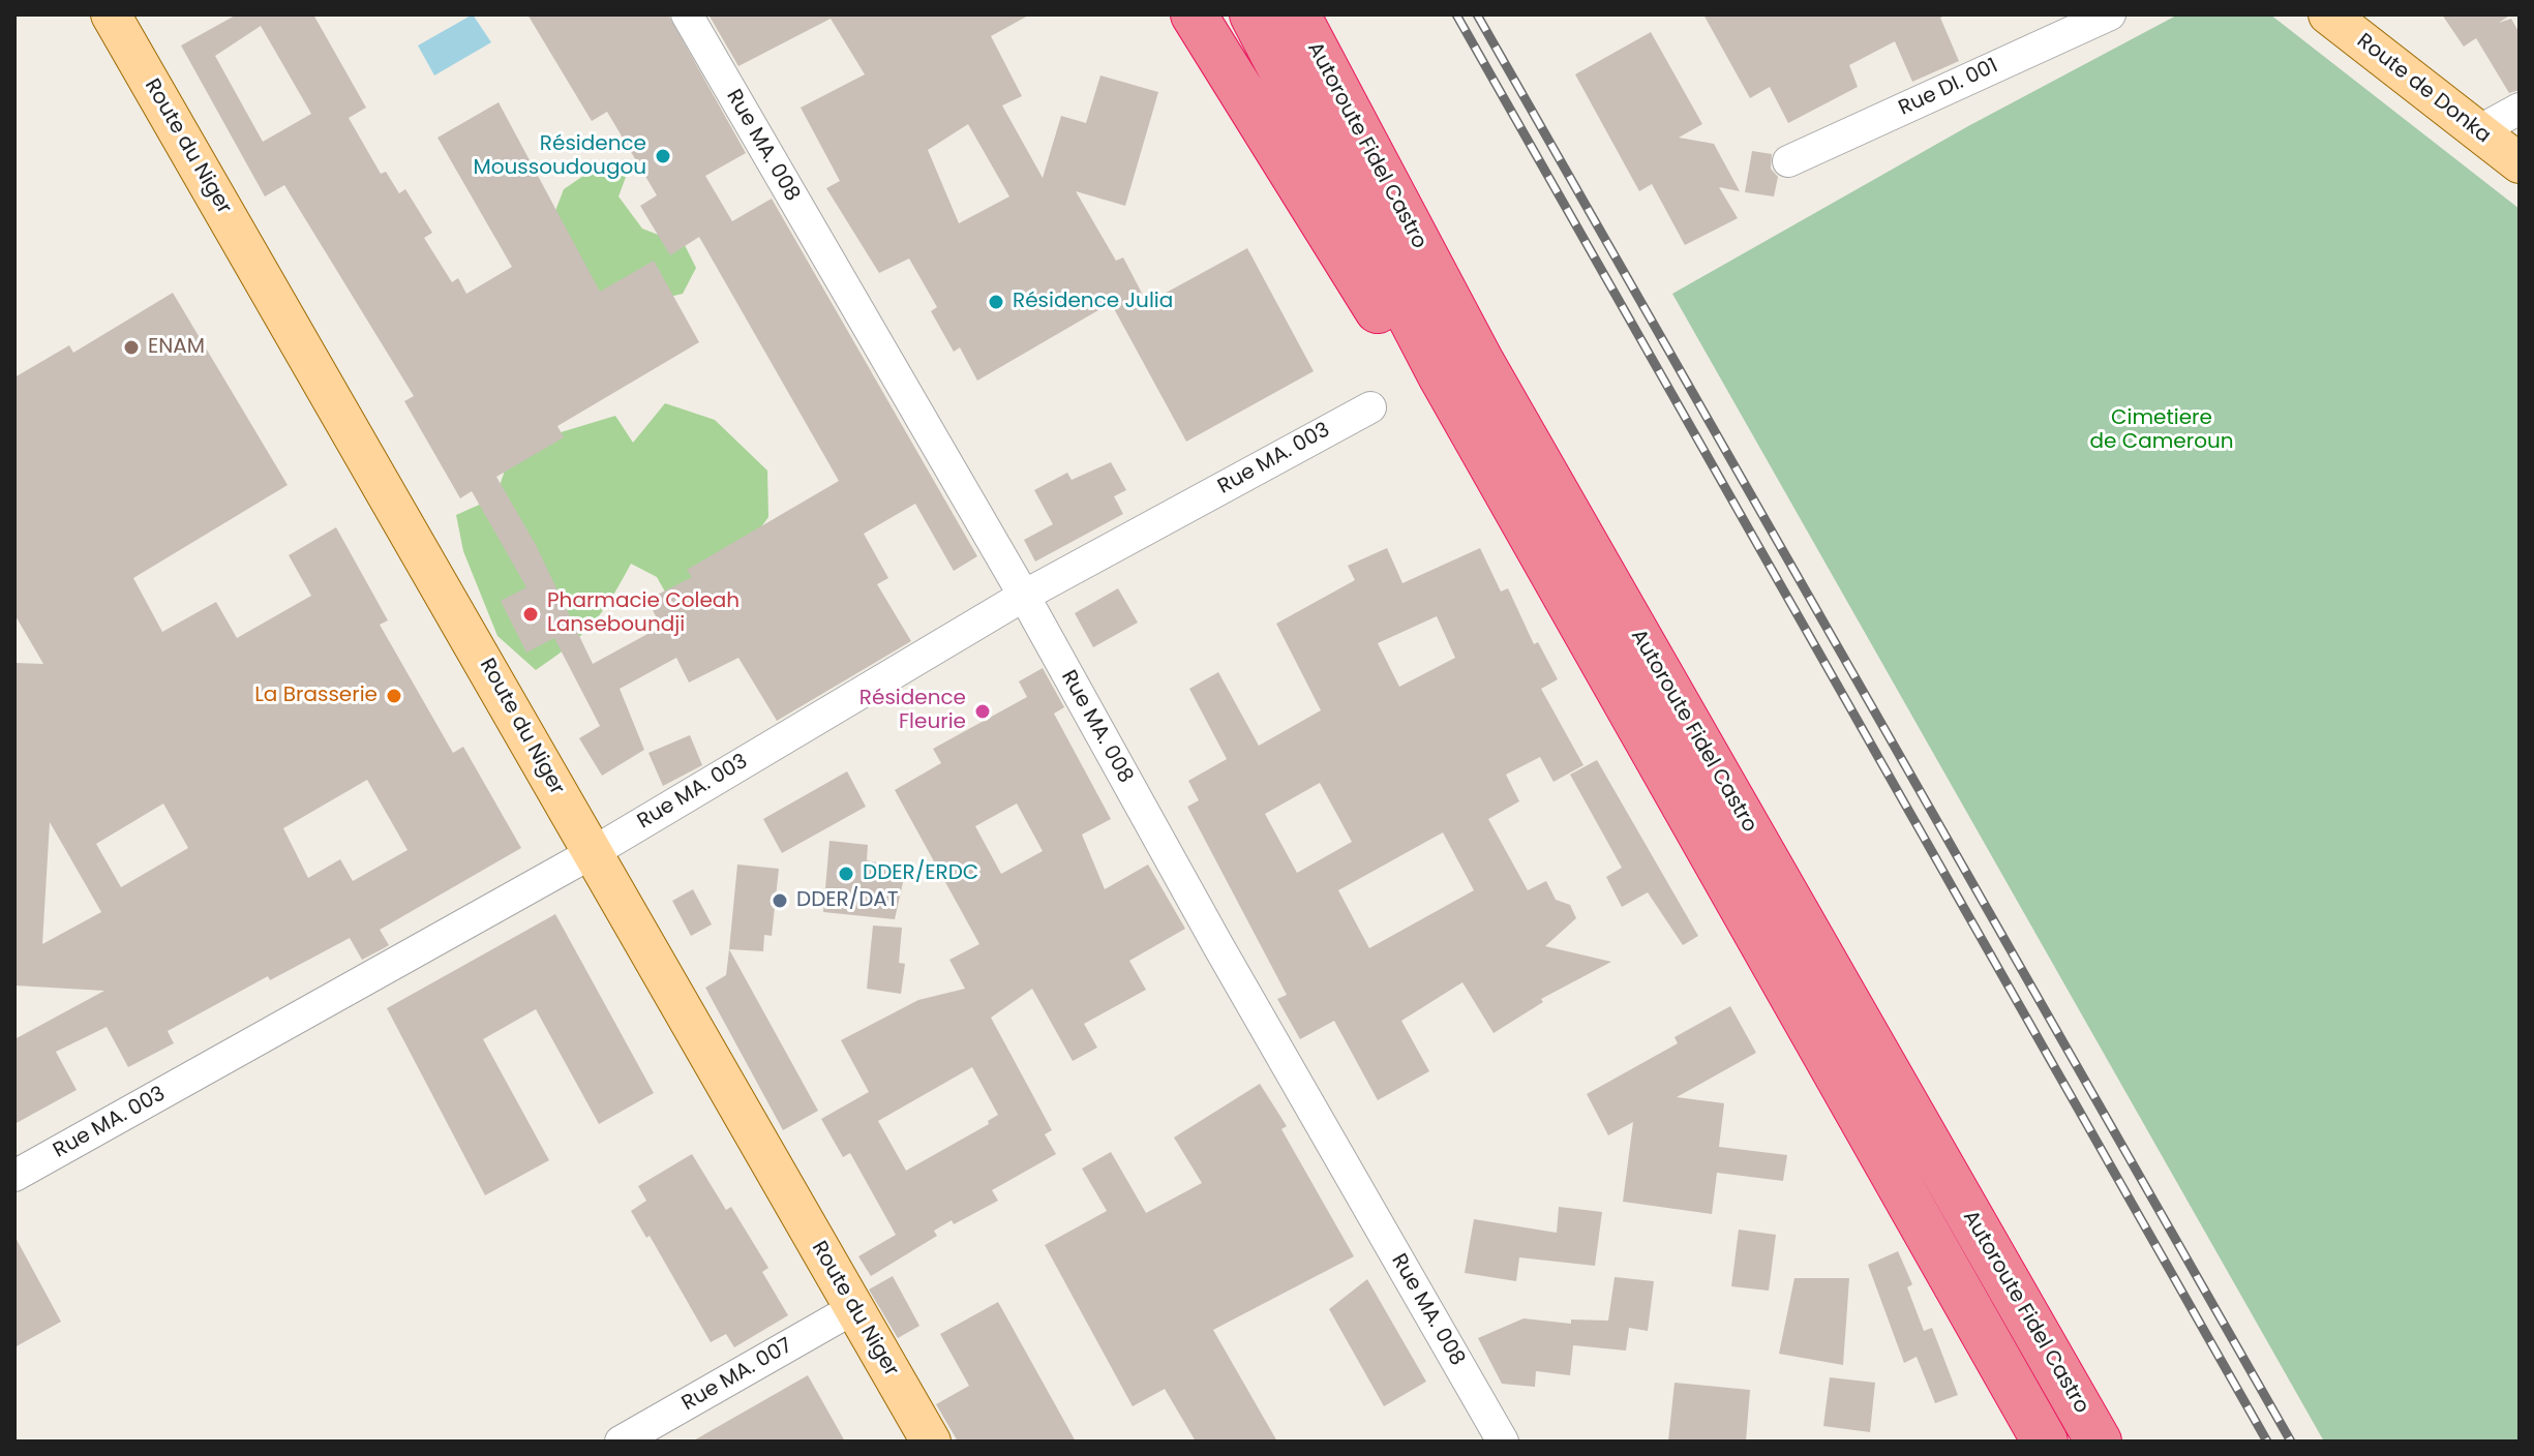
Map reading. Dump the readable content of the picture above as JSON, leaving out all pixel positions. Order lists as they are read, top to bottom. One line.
{"streets":{"highway":["Autoroute Fidel Castro"],"main road":["Route de Donka","Route du Niger"],"street":["Rue DI. 001","Rue MA. 008","Rue MA. 003","Rue MA. 007"]},"crossings":[["Rue MA. 008","Rue MA. 003"],["Route du Niger","Rue MA. 003"],["Route du Niger","Rue MA. 007"]],"parks":["Cimetiere de Cameroun"],"places":["Résidence Moussoudougou","Résidence Julia","ENAM","Pharmacie Coleah Lanseboundji","La Brasserie","Résidence Fleurie","DDER/ERDC","DDER/DAT"]}
